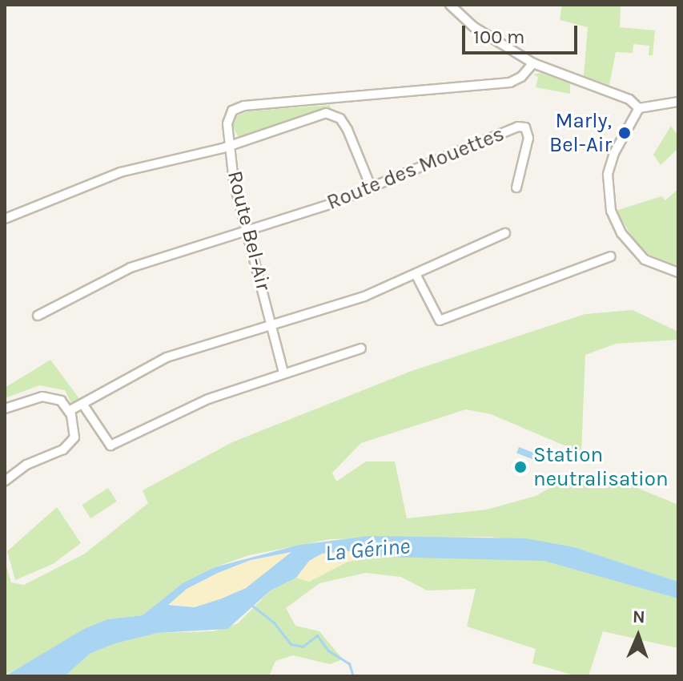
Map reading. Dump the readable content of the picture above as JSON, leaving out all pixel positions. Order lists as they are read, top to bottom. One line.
{"streets":{"street":["Route des Mouettes","Route Bel-Air"]},"crossings":[["Route des Mouettes","Route Bel-Air"]],"water":["La Gérine"],"places":["Marly, Bel-Air","Station neutralisation"],"scale_bar":"100 m","north":"top"}
